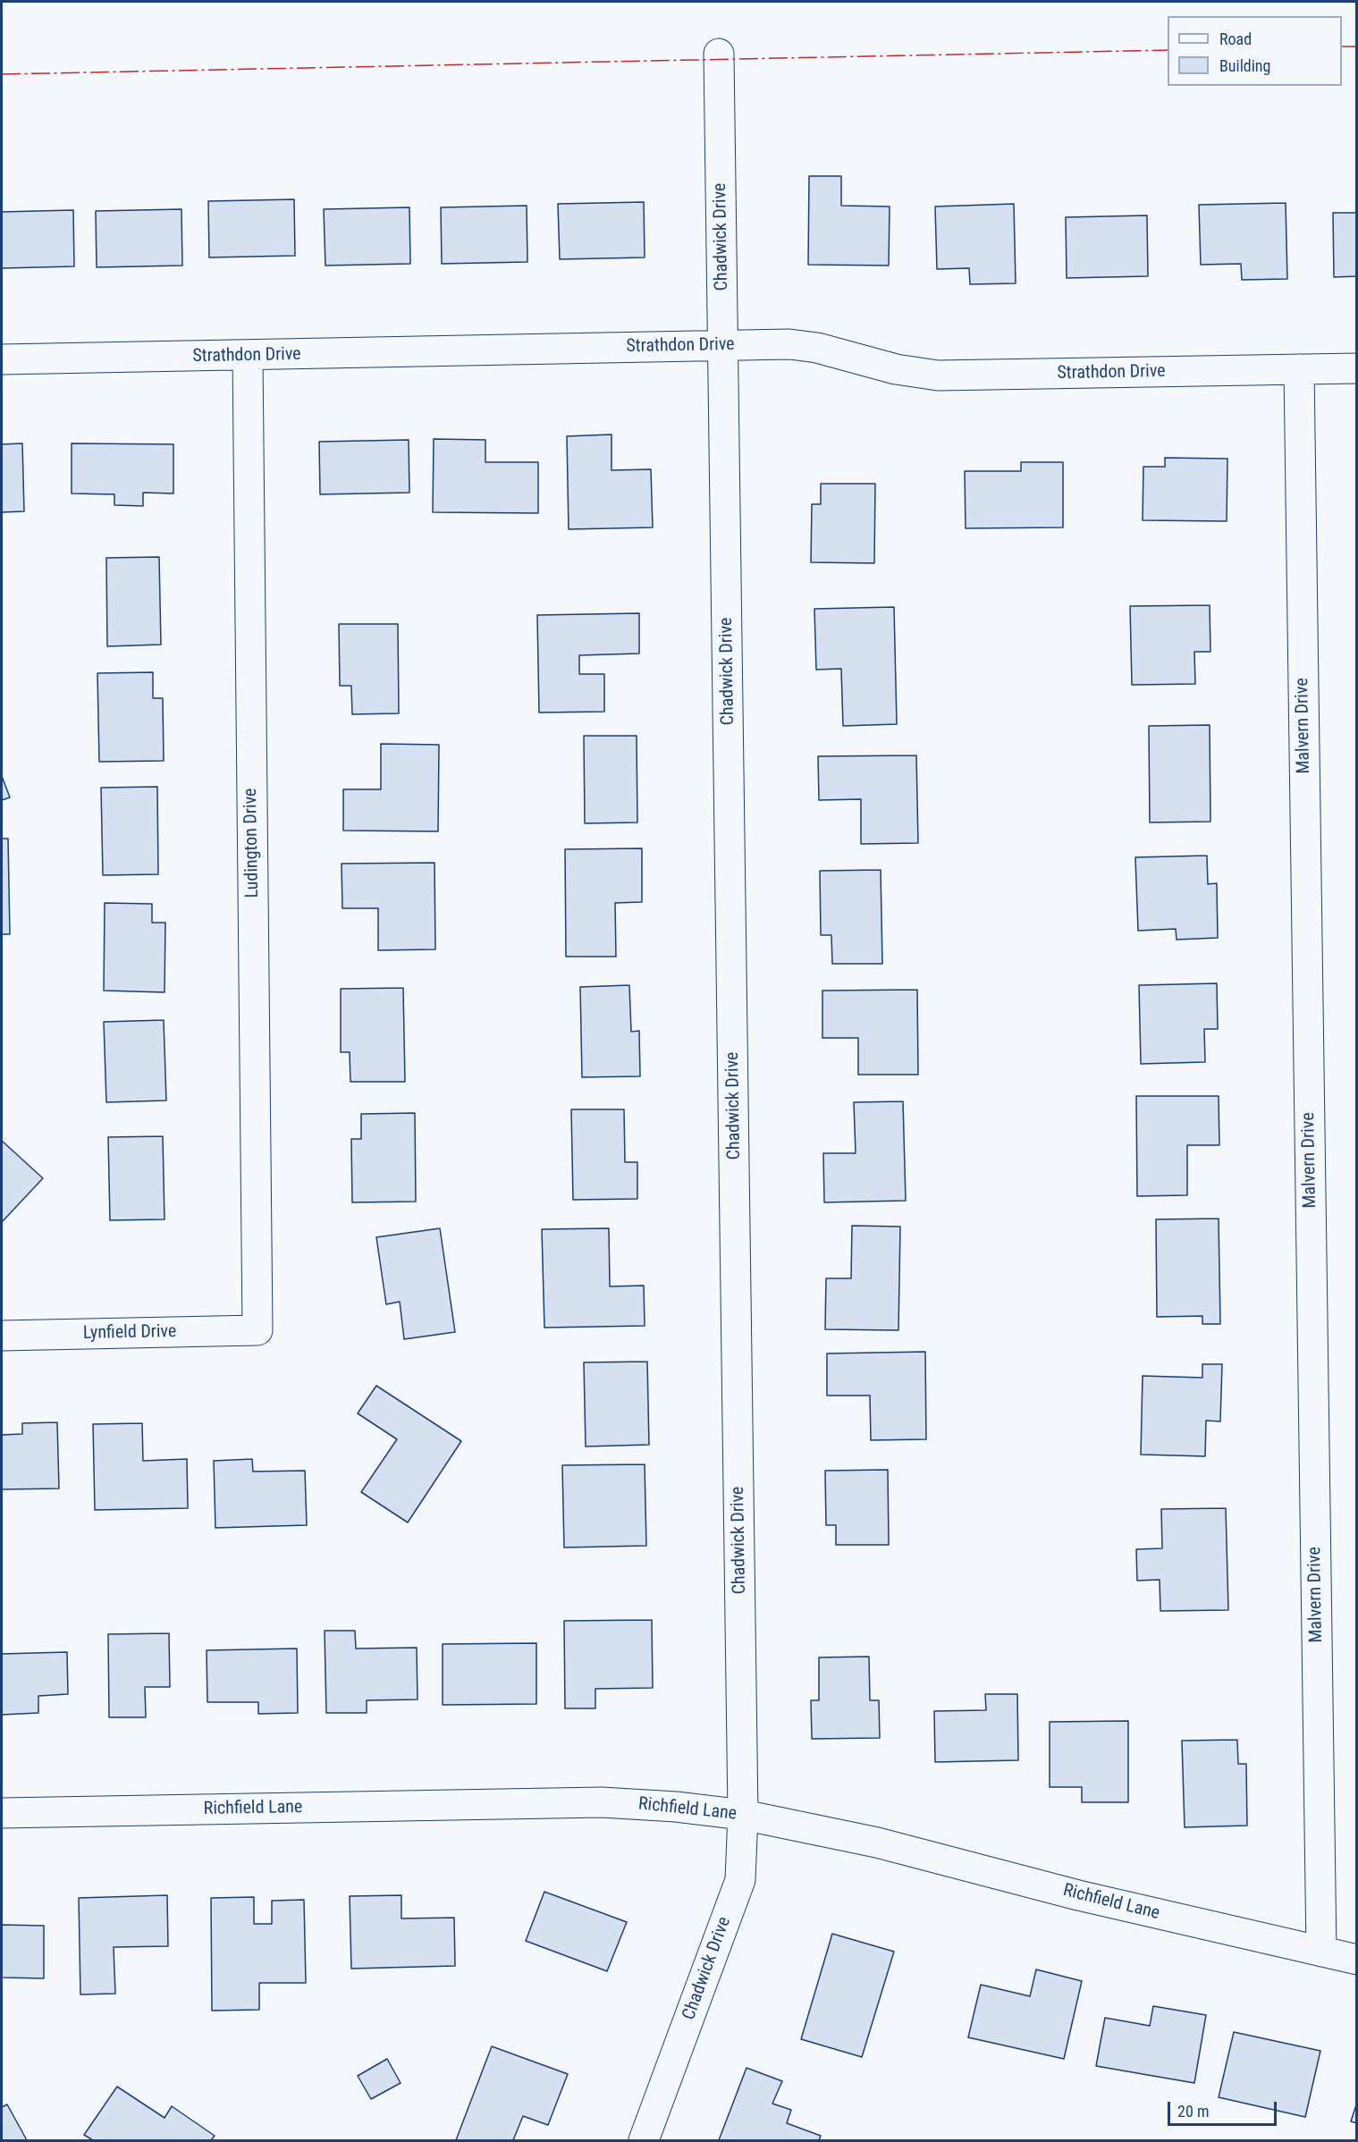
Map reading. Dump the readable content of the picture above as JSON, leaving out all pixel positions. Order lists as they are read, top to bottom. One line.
{"streets":{"street":["Chadwick Drive","Strathdon Drive","Malvern Drive","Ludington Drive","Lynfield Drive","Richfield Lane"]},"crossings":[["Chadwick Drive","Strathdon Drive"],["Chadwick Drive","Richfield Lane"],["Strathdon Drive","Malvern Drive"],["Strathdon Drive","Ludington Drive"],["Malvern Drive","Richfield Lane"],["Ludington Drive","Lynfield Drive"]],"legend":["Road","Building"],"scale_bar":"20 m"}
